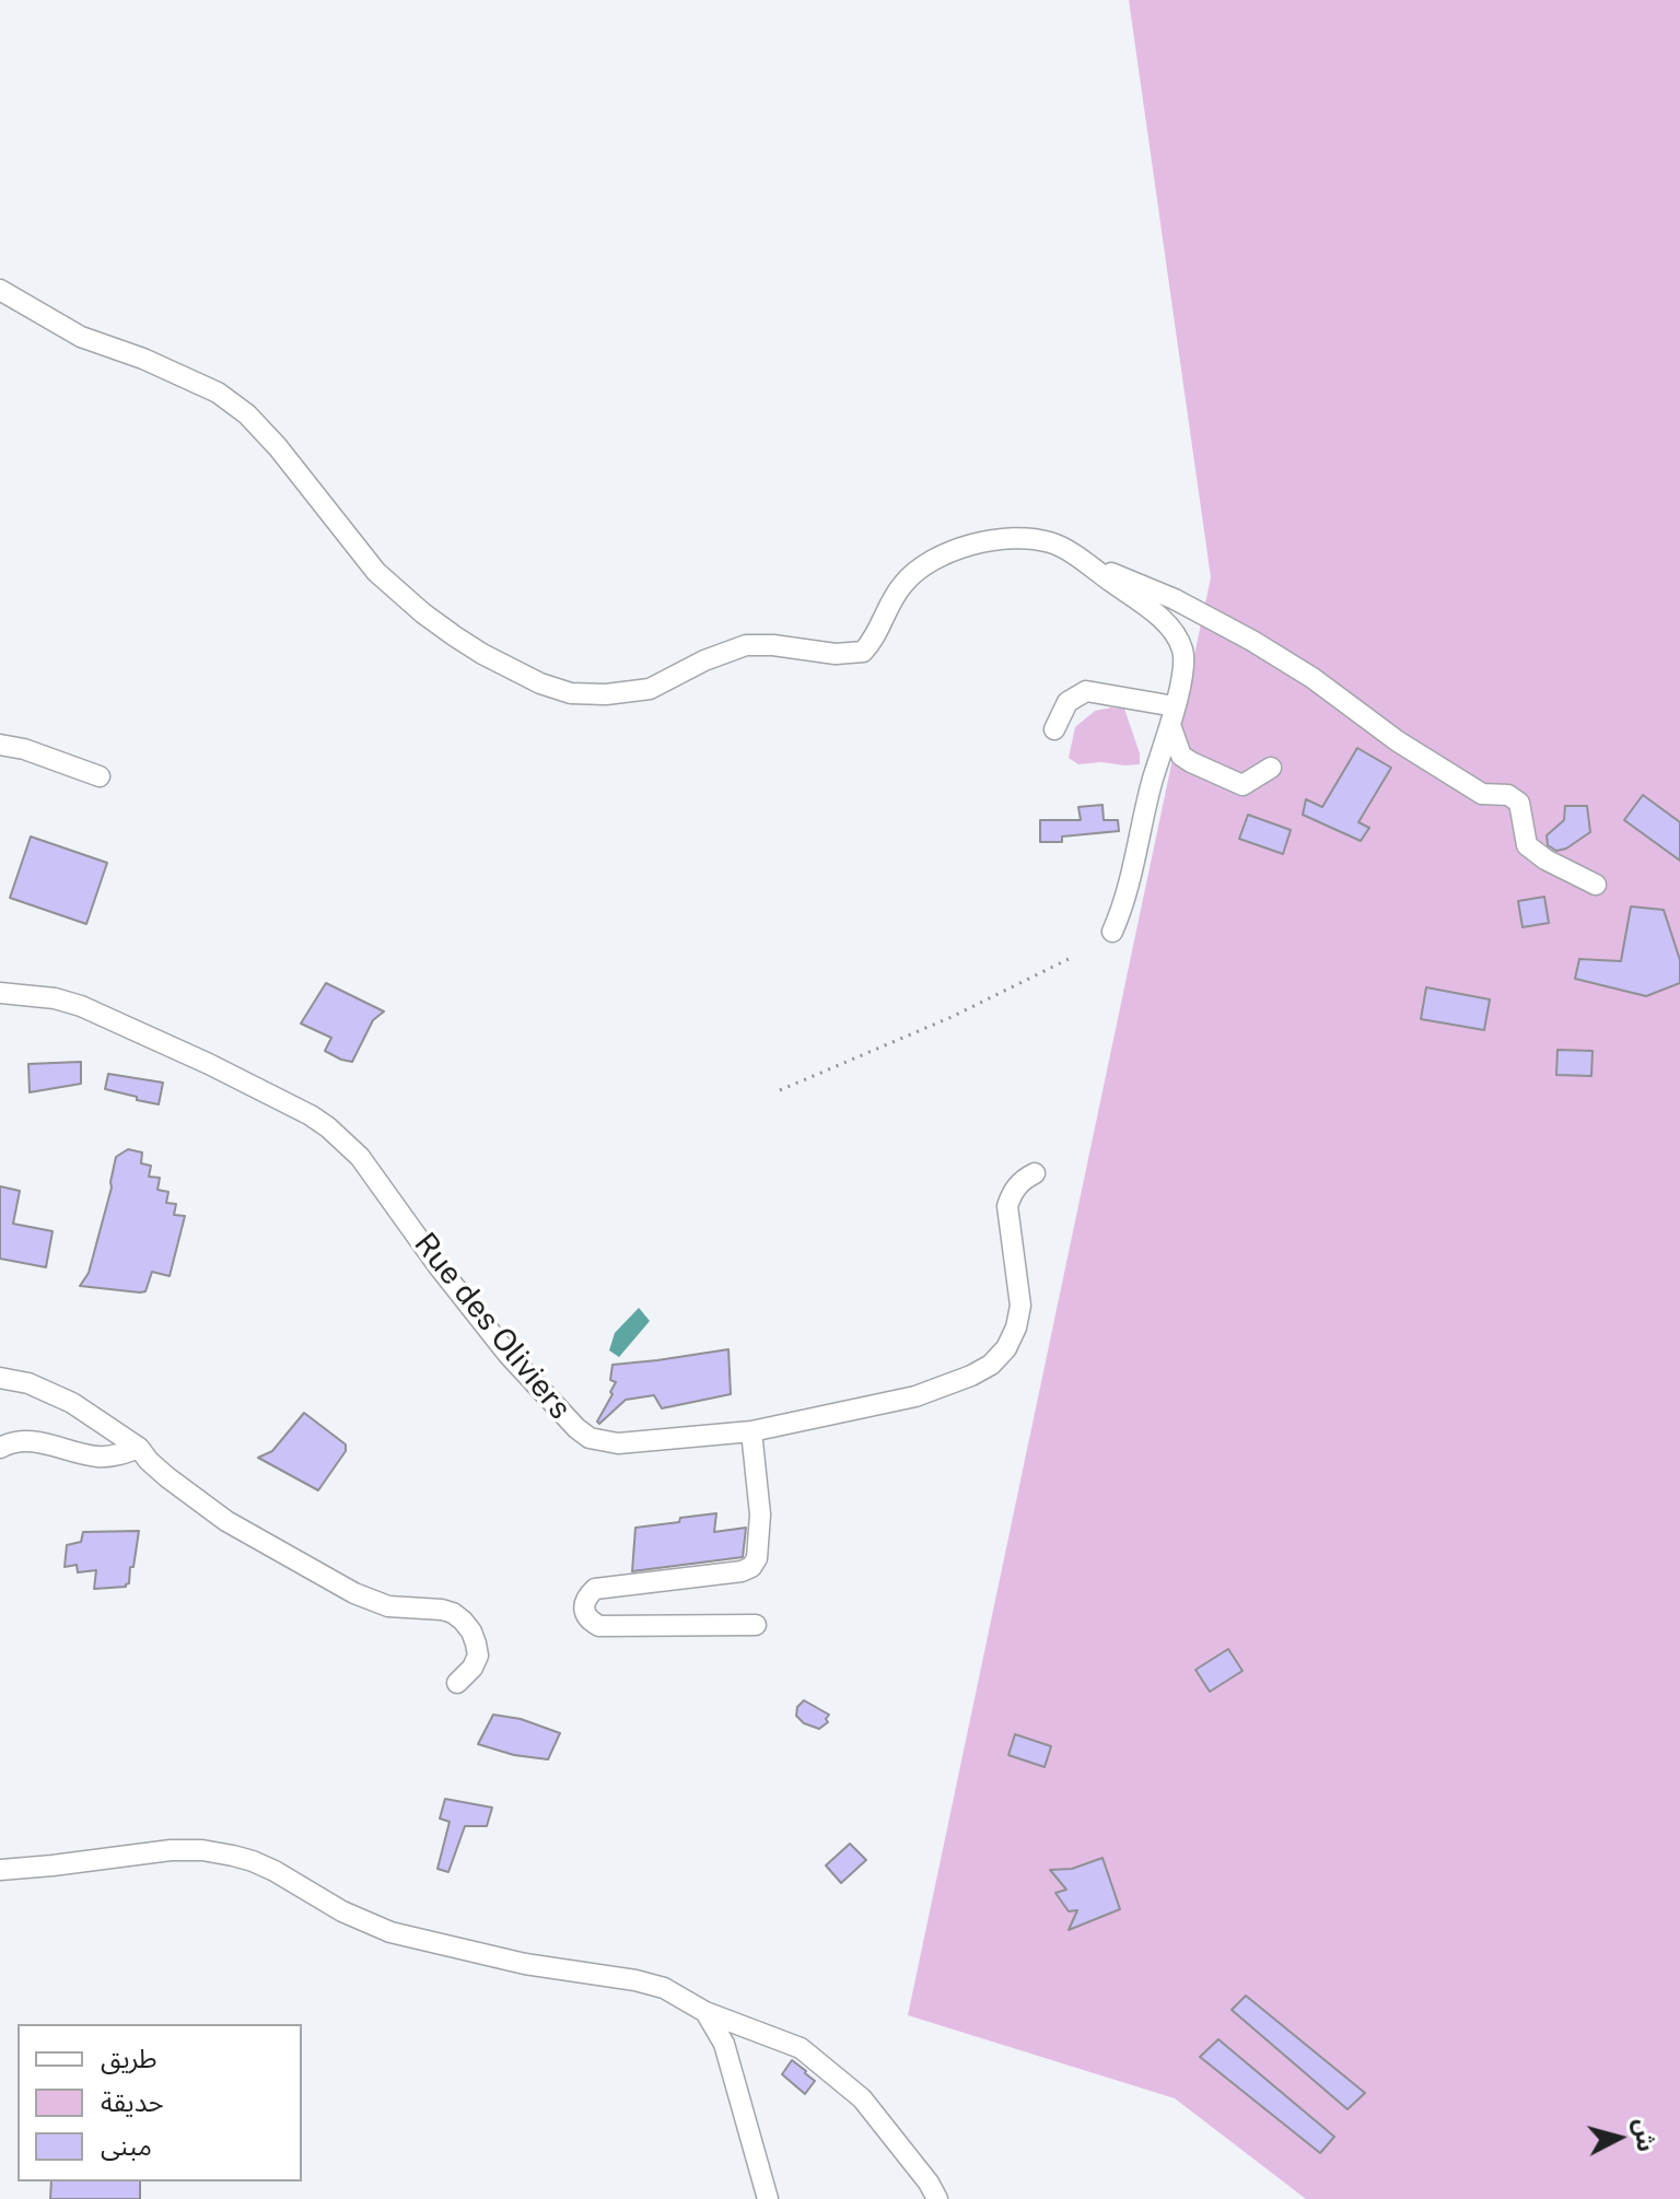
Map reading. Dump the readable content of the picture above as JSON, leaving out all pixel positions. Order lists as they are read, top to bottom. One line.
{"streets":{"street":["Rue des Oliviers"]},"legend":["طريق","حديقة","مبنى"],"north":"right"}
